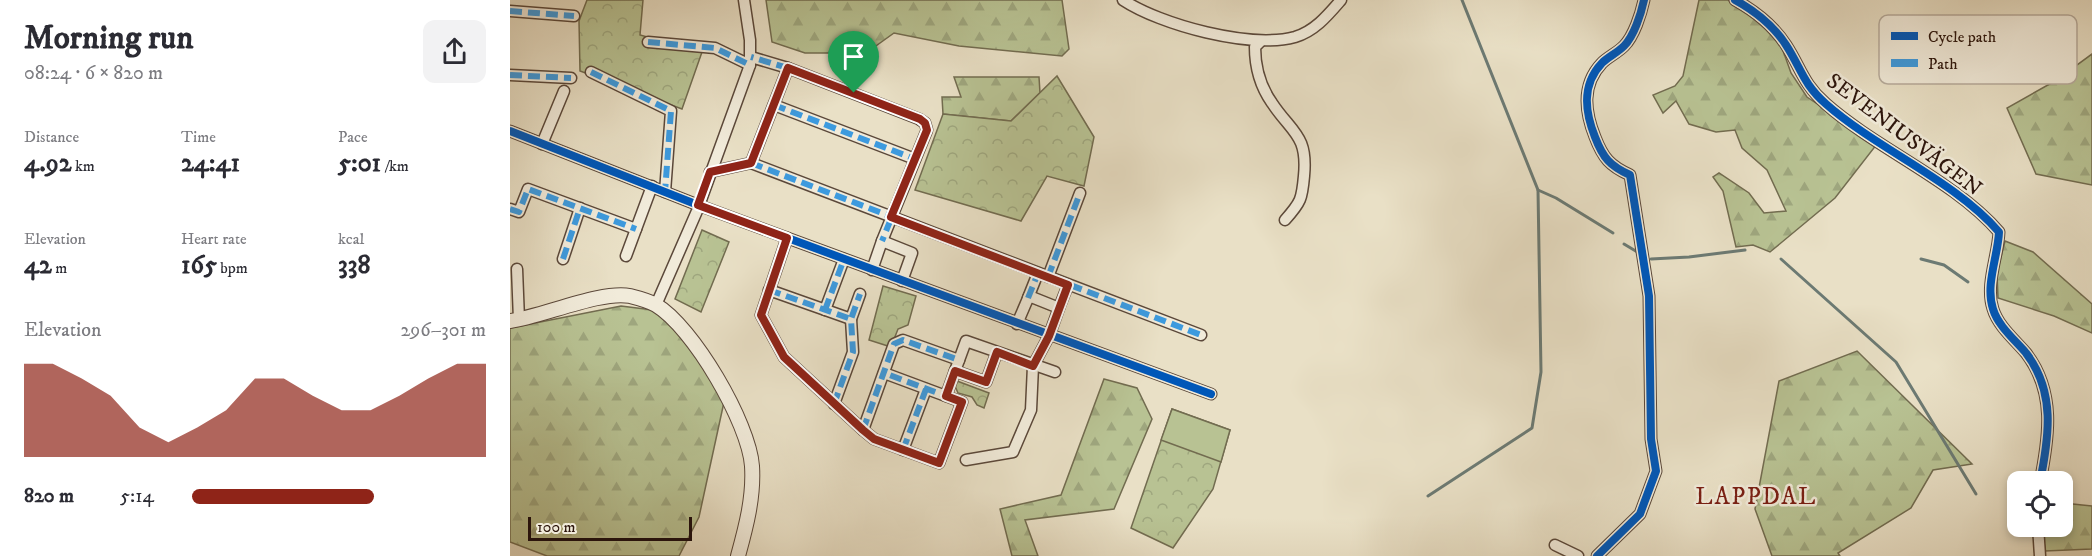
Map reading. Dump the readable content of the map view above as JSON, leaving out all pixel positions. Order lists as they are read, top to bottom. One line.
{"streets":{"street":["SEVENIUSVÄGEN"]},"districts":["LAPPDAL"],"legend":["Cycle path","Path"],"scale_bar":"100 m","page":{"heading":["Morning run","08:24 · 6 × 820 m"],"stats":[["Distance","4.92 km"],["Time","24:41"],["Pace","5:01 /km"],["Elevation","42 m"],["Heart rate","165 bpm"],["kcal","338"]],"chart":["Elevation","296–301 m"],"list":[{"name":"820 m","note":"5:14"}],"scale":"100 m"}}
